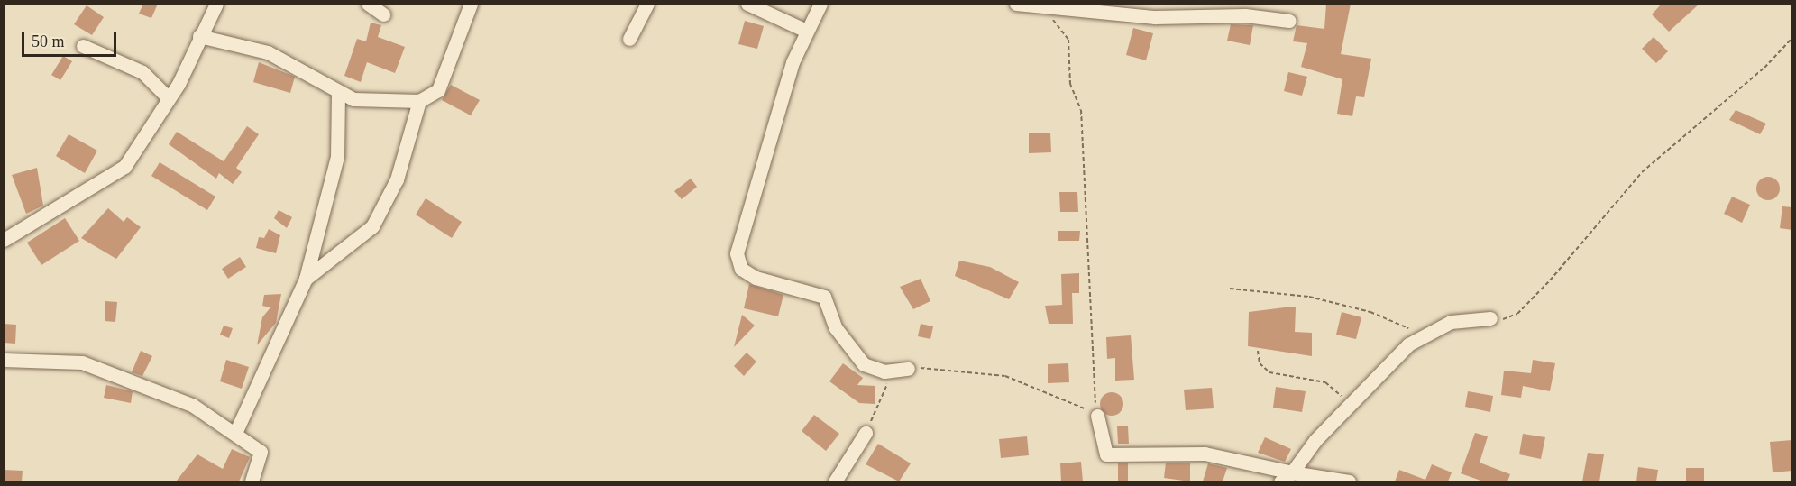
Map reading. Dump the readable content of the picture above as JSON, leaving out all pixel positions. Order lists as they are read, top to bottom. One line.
{"scale_bar":"50 m"}
